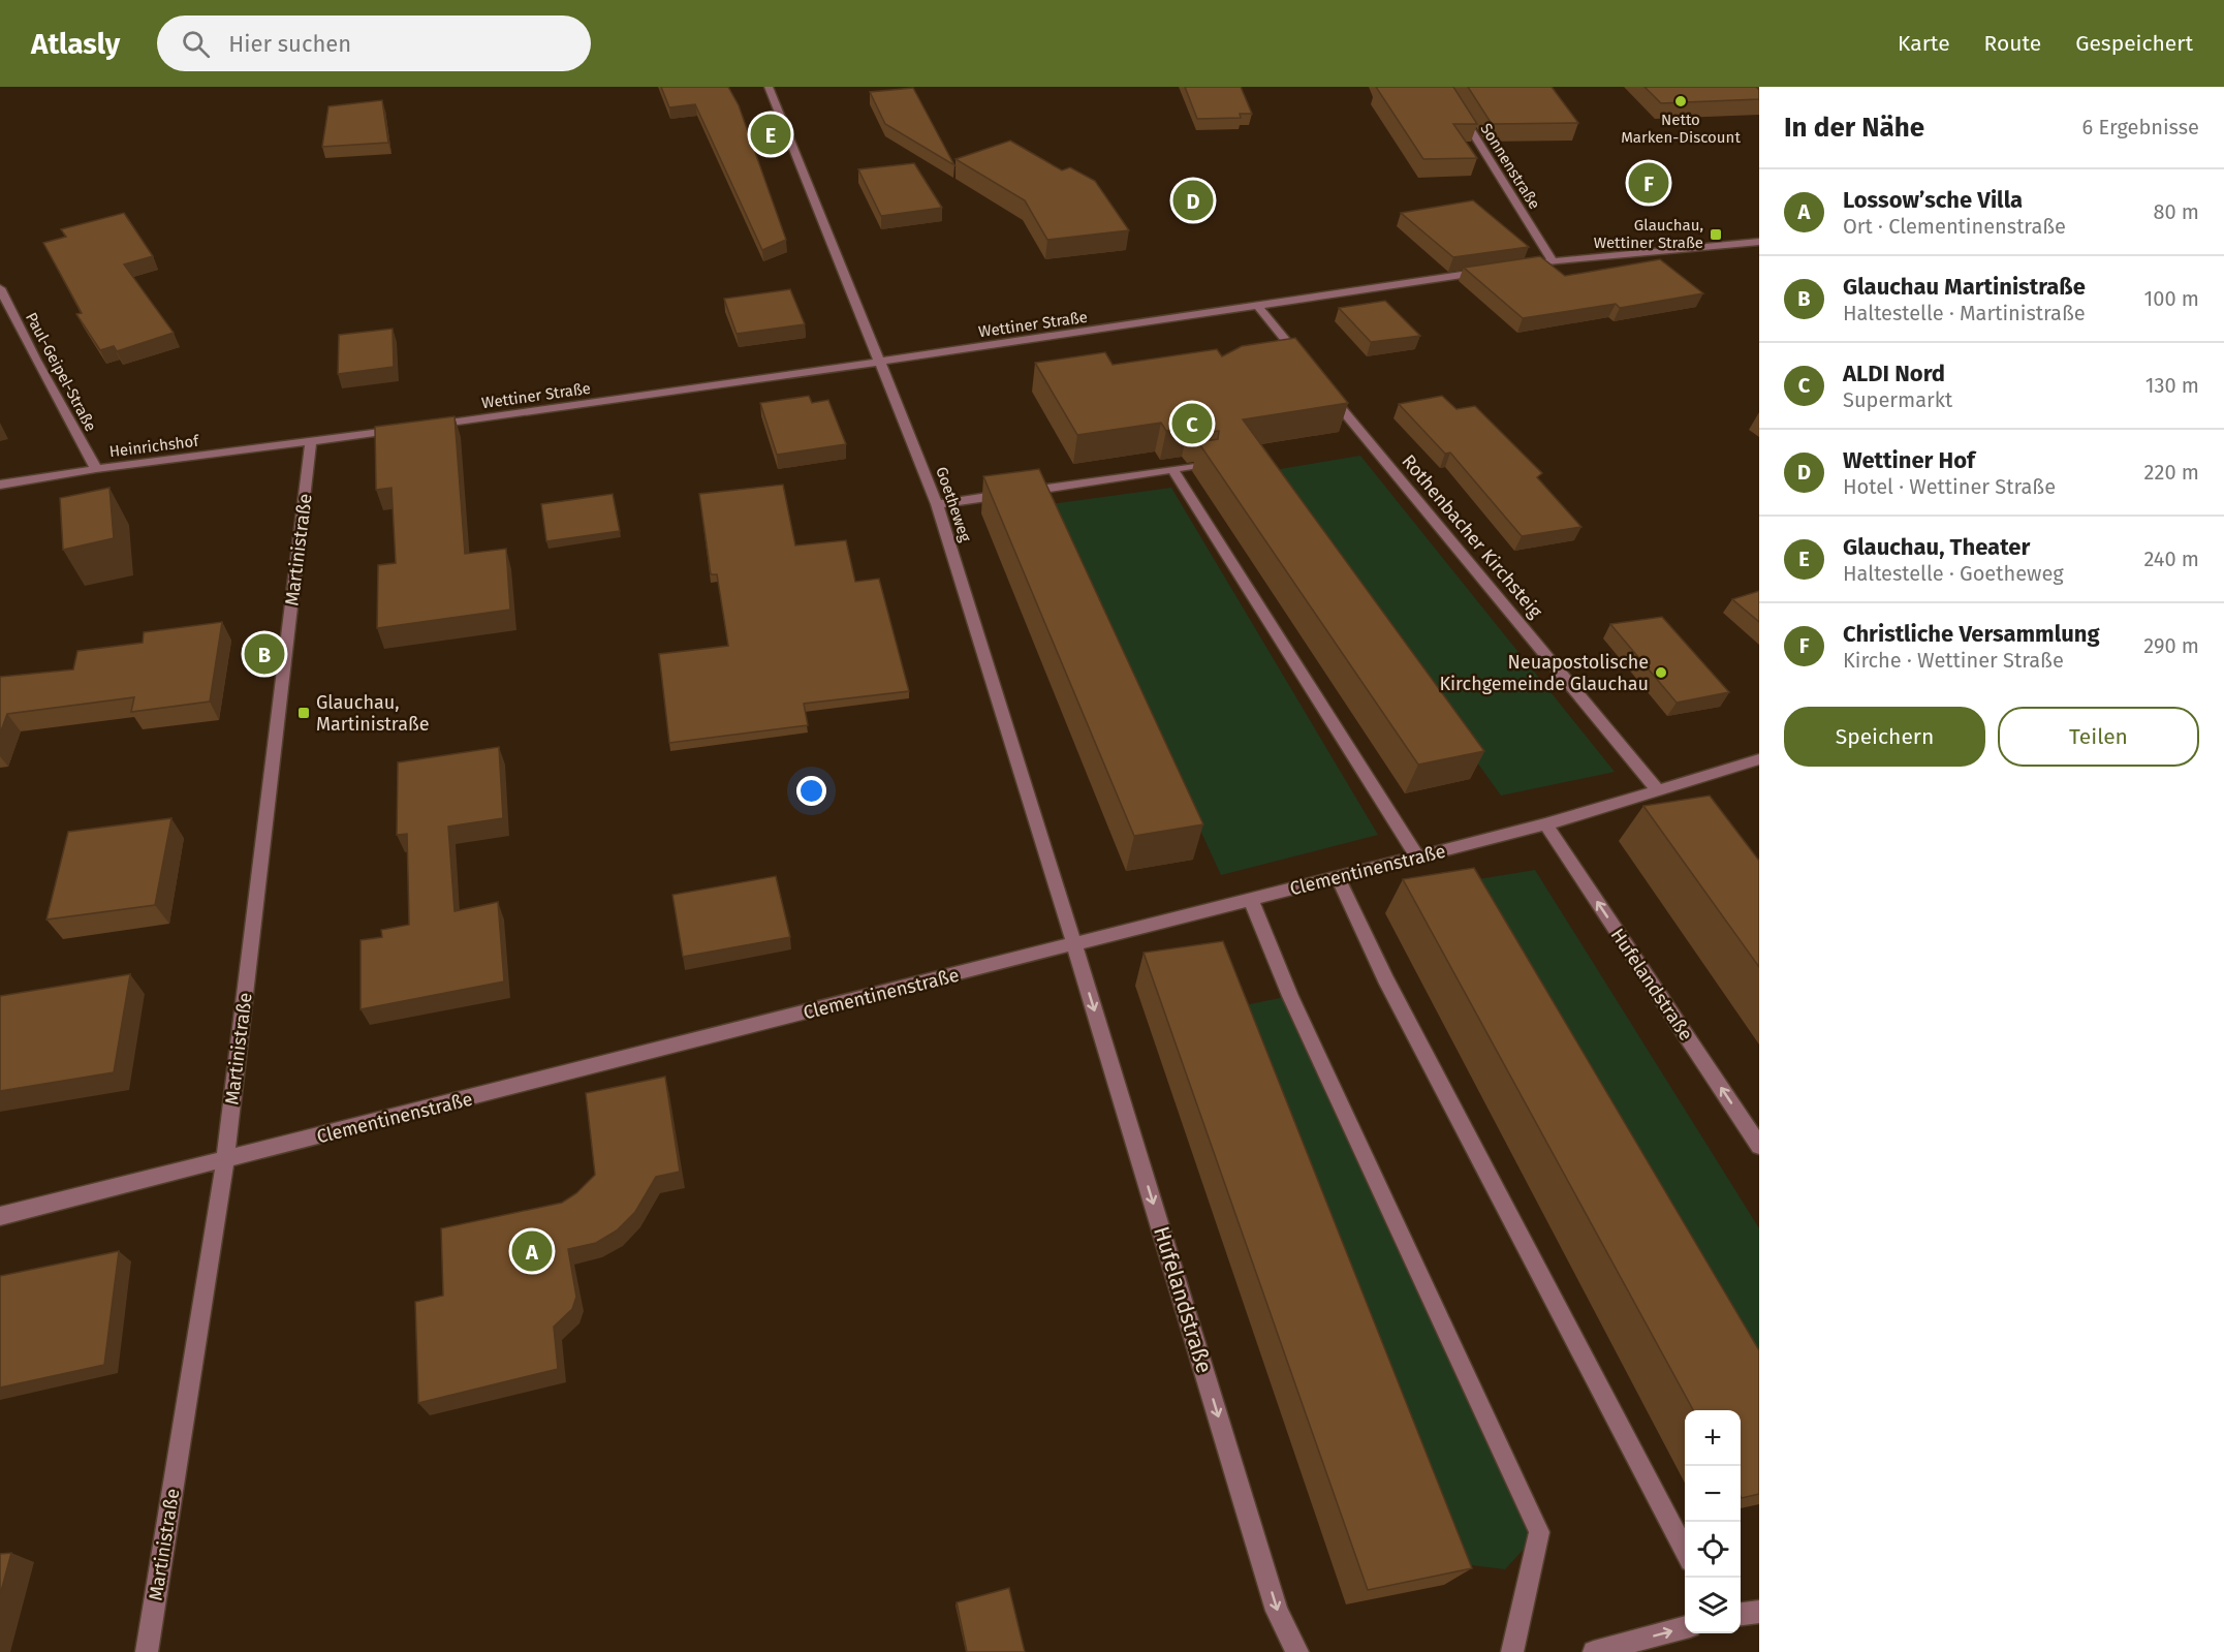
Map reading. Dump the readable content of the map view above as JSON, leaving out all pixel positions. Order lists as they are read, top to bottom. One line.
{"streets":{"street":["Sonnenstraße","Wettiner Straße","Paul-Geipel-Straße","Heinrichshof","Goetheweg","Rothenbacher Kirchsteig","Martinistraße","Clementinenstraße","Hufelandstraße"]},"crossings":[["Wettiner Straße","Heinrichshof"],["Wettiner Straße","Goetheweg"],["Wettiner Straße","Martinistraße"],["Paul-Geipel-Straße","Heinrichshof"],["Heinrichshof","Martinistraße"],["Goetheweg","Clementinenstraße"],["Goetheweg","Hufelandstraße"],["Rothenbacher Kirchsteig","Clementinenstraße"],["Martinistraße","Clementinenstraße"],["Clementinenstraße","Hufelandstraße"]],"places":{"other":["Netto Marken-Discount","Neuapostolische Kirchgemeinde Glauchau"],"transit":["Glauchau, Wettiner Straße","Glauchau, Martinistraße"]},"page":{"header":"Atlasly","search":"Hier suchen","nav":["Karte","Route","Gespeichert"],"heading":["In der Nähe","6 Ergebnisse"],"pins":["E","F","D","C","B","A"],"list":[{"mark":"A","name":"Lossow’sche Villa","note":"Ort · Clementinenstraße","value":"80 m"},{"mark":"B","name":"Glauchau Martinistraße","note":"Haltestelle · Martinistraße","value":"100 m"},{"mark":"C","name":"ALDI Nord","note":"Supermarkt","value":"130 m"},{"mark":"D","name":"Wettiner Hof","note":"Hotel · Wettiner Straße","value":"220 m"},{"mark":"E","name":"Glauchau, Theater","note":"Haltestelle · Goetheweg","value":"240 m"},{"mark":"F","name":"Christliche Versammlung","note":"Kirche · Wettiner Straße","value":"290 m"}],"buttons":["Speichern","Teilen"],"map_buttons":["+","−"]}}
